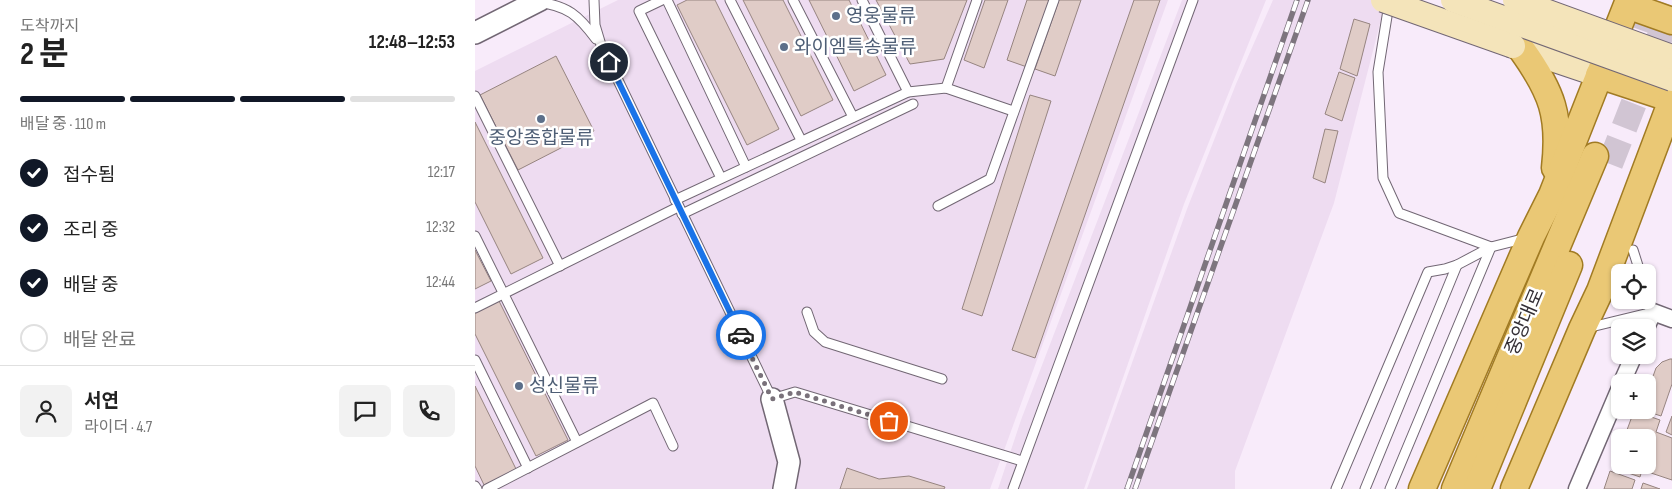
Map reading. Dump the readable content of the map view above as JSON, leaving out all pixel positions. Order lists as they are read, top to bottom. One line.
{"streets":{"main road":["중앙대로"]},"places":["영웅물류","와이엠특송물류","중앙종합물류","성신물류"],"page":{"heading":["2 분","도착까지","12:48–12:53"],"panel":["서연","라이더 · 4.7"],"bar":"배달 중 · 110 m","list":[["접수됨","12:17"],["조리 중","12:32"],["배달 중","12:44"],"배달 완료"],"map_buttons":["+","−"]}}
